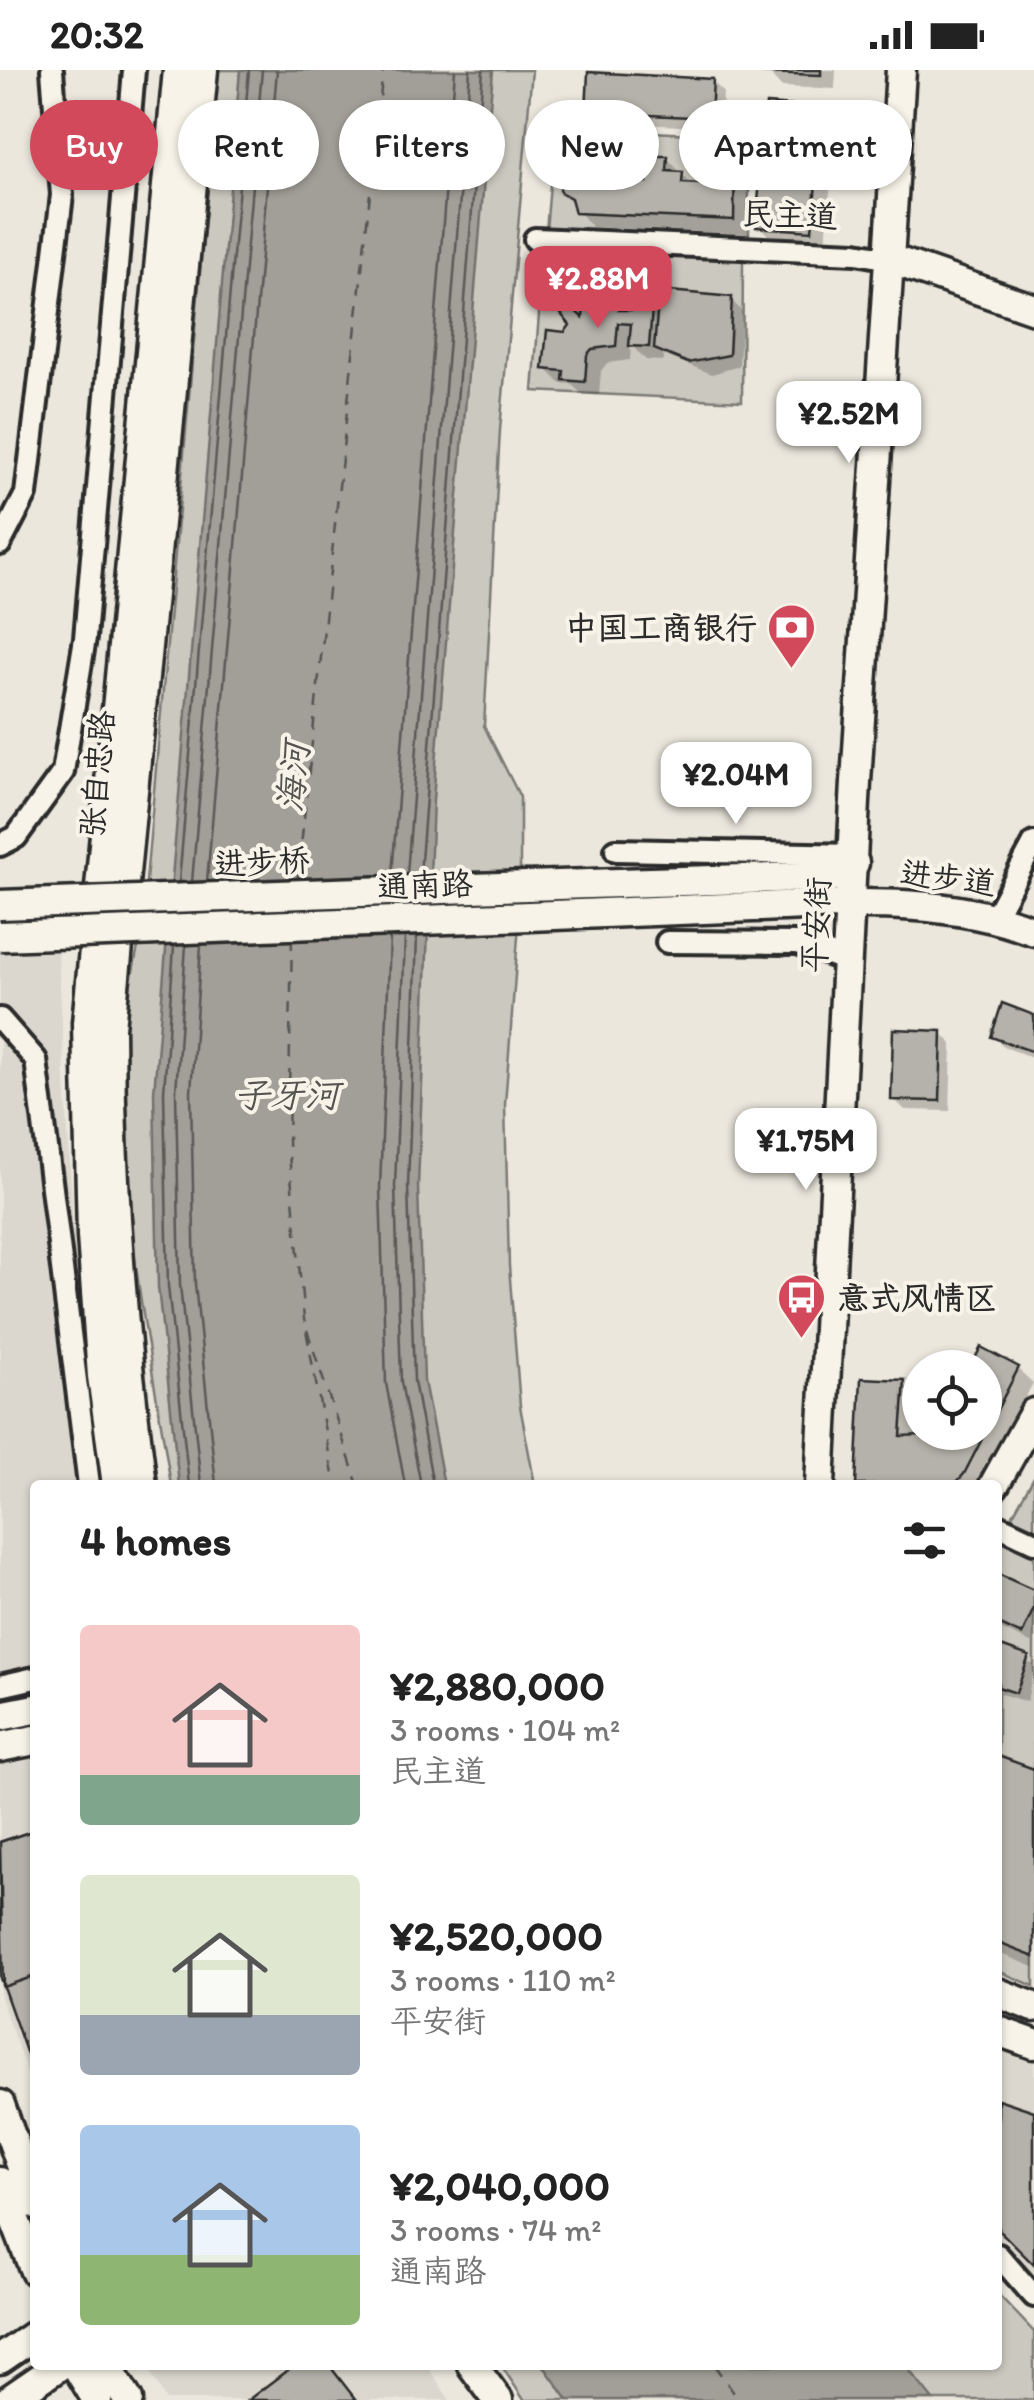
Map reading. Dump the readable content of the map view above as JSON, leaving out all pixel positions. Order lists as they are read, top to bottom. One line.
{"streets":{"street":["民主道","张自忠路","进步桥","进步道","通南路","平安街"]},"crossings":[["民主道","平安街"],["进步桥","平安街"],["进步道","通南路"],["进步道","平安街"],["通南路","平安街"]],"water":["海河","子牙河"],"places":{"bank":["中国工商银行"],"bus stop":["意式风情区"]},"page":{"status":"20:32","chip":["Buy","Rent","Filters","New","Apartment"],"price":["¥2.88M","¥2.52M","¥2.04M","¥1.75M"],"heading":"4 homes","list":[{"name":"¥2,880,000","note":"3 rooms · 104 m² · 民主道"},{"name":"¥2,520,000","note":"3 rooms · 110 m² · 平安街"},{"name":"¥2,040,000","note":"3 rooms · 74 m² · 通南路"}]}}
